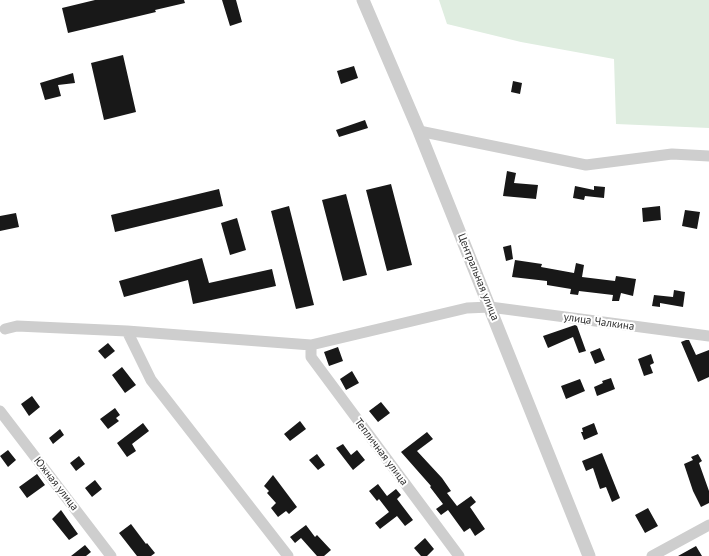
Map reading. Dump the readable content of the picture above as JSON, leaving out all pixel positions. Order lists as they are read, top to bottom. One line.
{"streets":{"street":["Центральная улица","улица Чалкина","Тепличная улица","Южная улица"]},"crossings":[["Центральная улица","улица Чалкина"],["улица Чалкина","Тепличная улица"]]}
